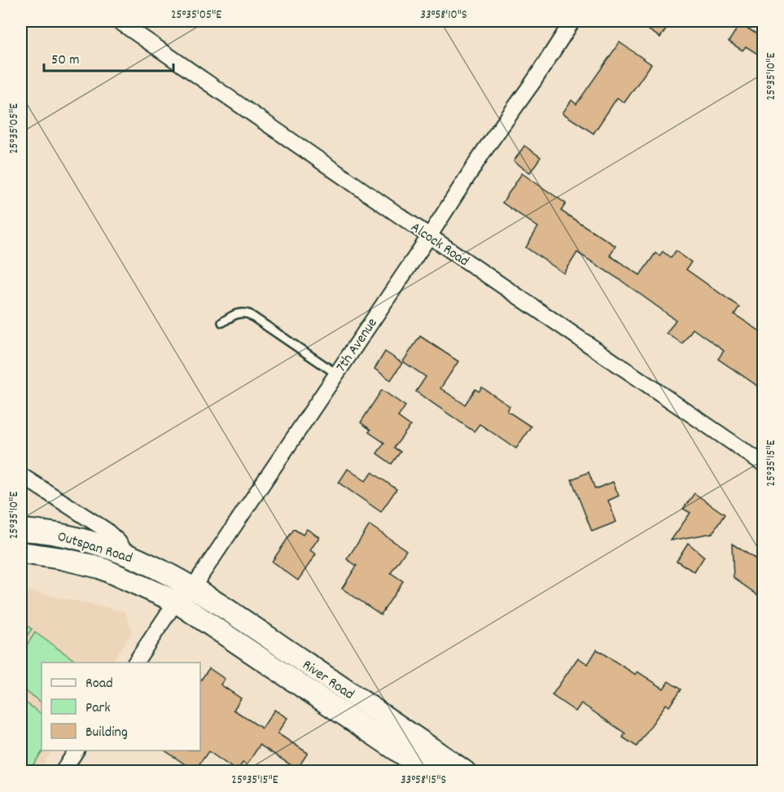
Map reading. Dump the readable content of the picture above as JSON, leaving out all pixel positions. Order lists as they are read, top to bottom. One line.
{"streets":{"main road":["Outspan Road","River Road"],"street":["Alcock Road","7th Avenue"]},"crossings":[["Alcock Road","7th Avenue"],["7th Avenue","Outspan Road"],["7th Avenue","River Road"],["Outspan Road","River Road"]],"legend":["Road","Park","Building"],"scale_bar":"50 m","coordinates":["25°35'05\"E","33°58'10\"S","25°35'10\"E","25°35'15\"E","33°58'15\"S"]}
